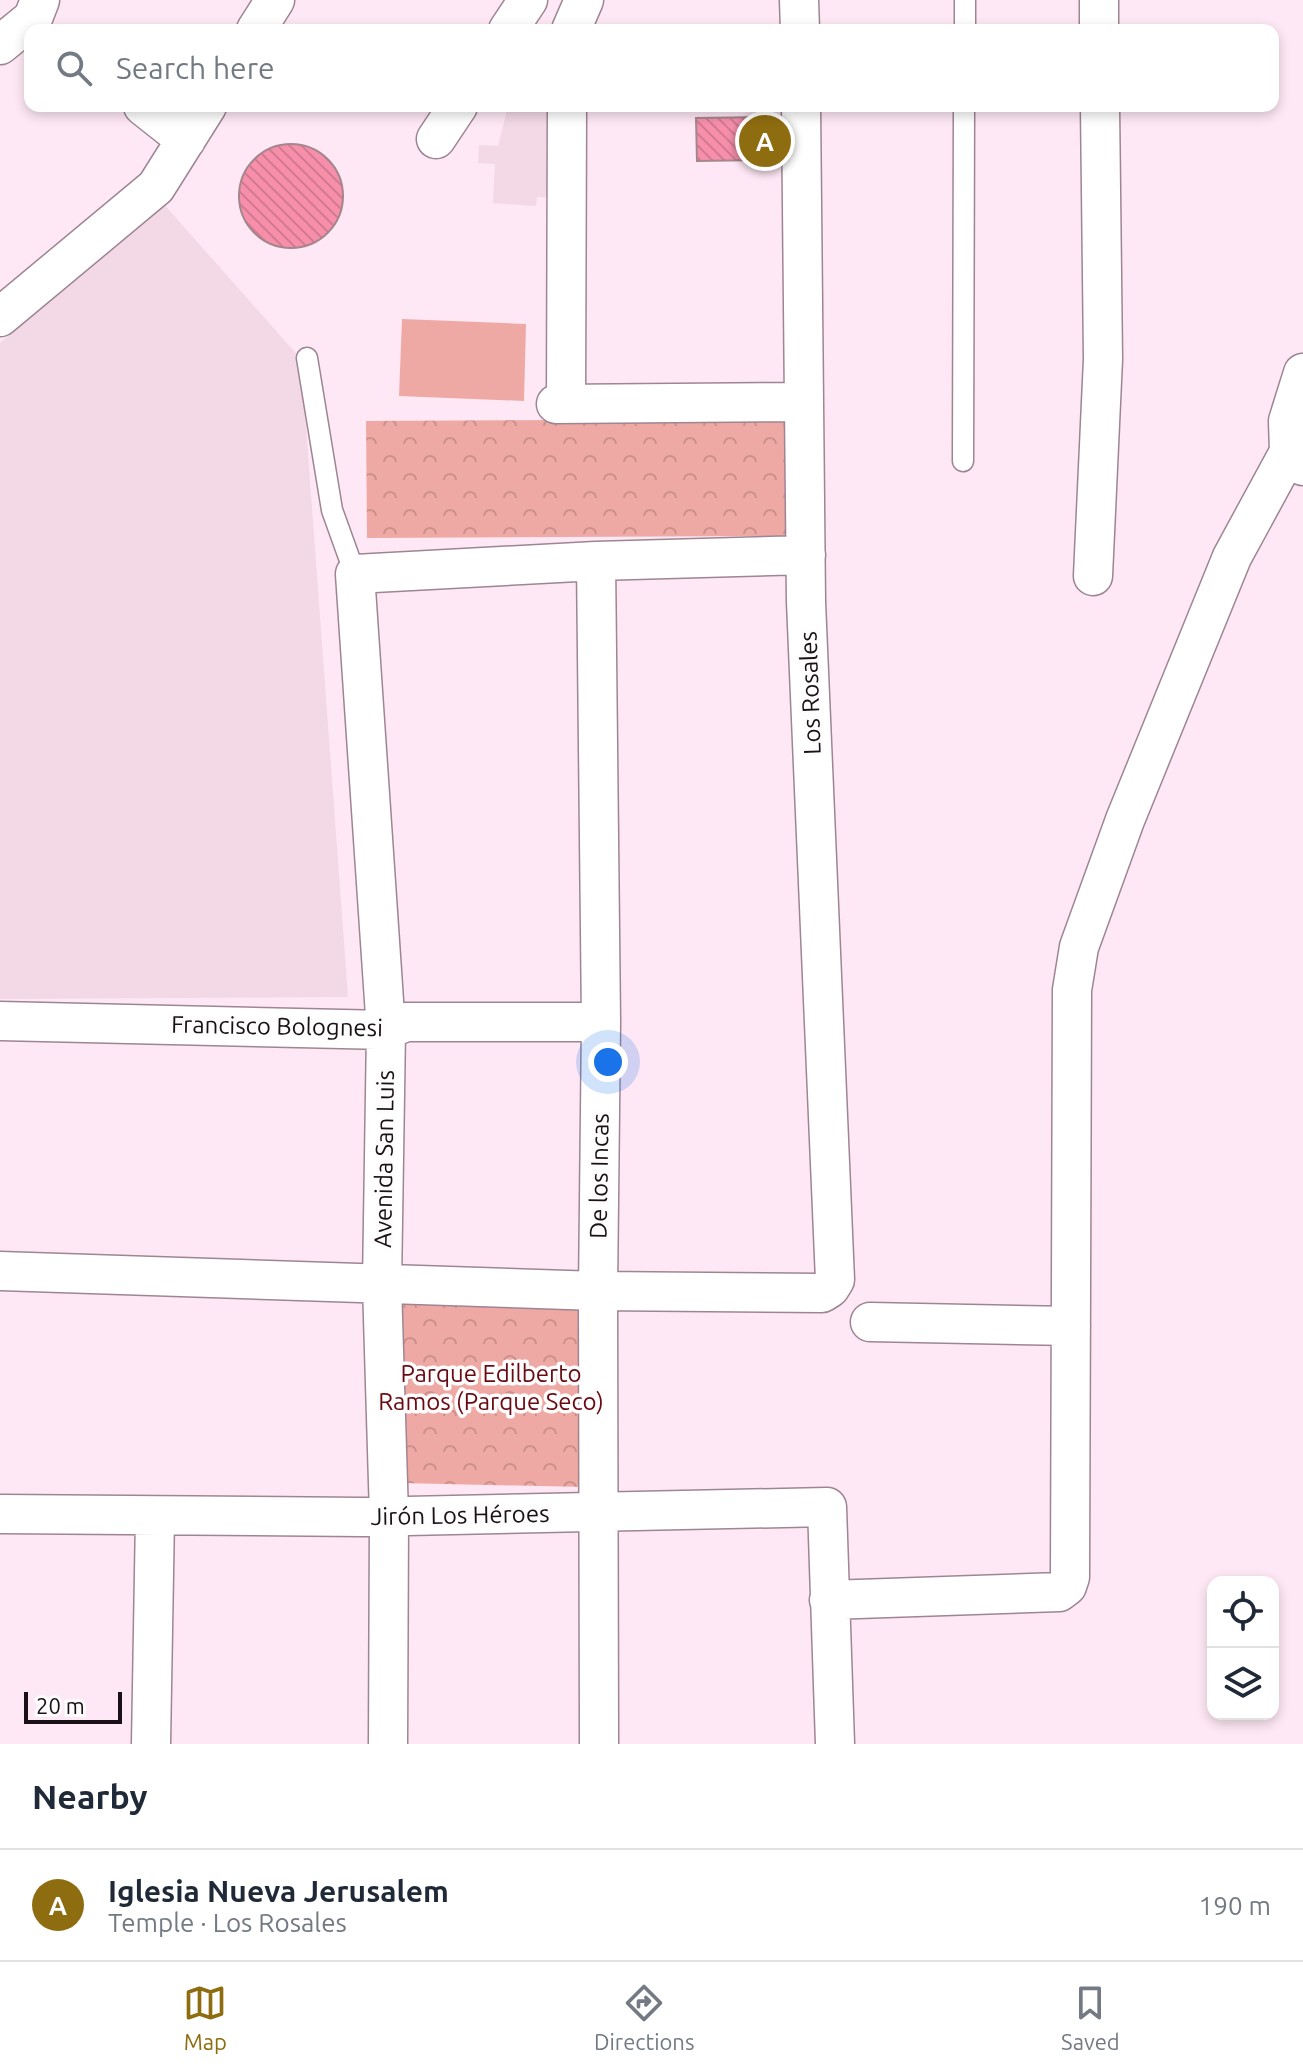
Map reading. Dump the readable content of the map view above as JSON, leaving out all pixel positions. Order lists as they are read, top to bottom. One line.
{"streets":{"street":["Los Rosales","Francisco Bolognesi","Avenida San Luis","De los Incas","Jirón Los Héroes"]},"crossings":[["Los Rosales","De los Incas"],["Francisco Bolognesi","Avenida San Luis"],["Francisco Bolognesi","De los Incas"],["Avenida San Luis","Jirón Los Héroes"],["De los Incas","Jirón Los Héroes"]],"parks":["Parque Edilberto Ramos (Parque Seco)"],"scale_bar":"20 m","page":{"search":"Search here","pins":"A","scale":"20 m","heading":"Nearby","list":[{"mark":"A","name":"Iglesia Nueva Jerusalem","note":"Temple · Los Rosales","value":"190 m"}],"nav":["Map","Directions","Saved"]}}
